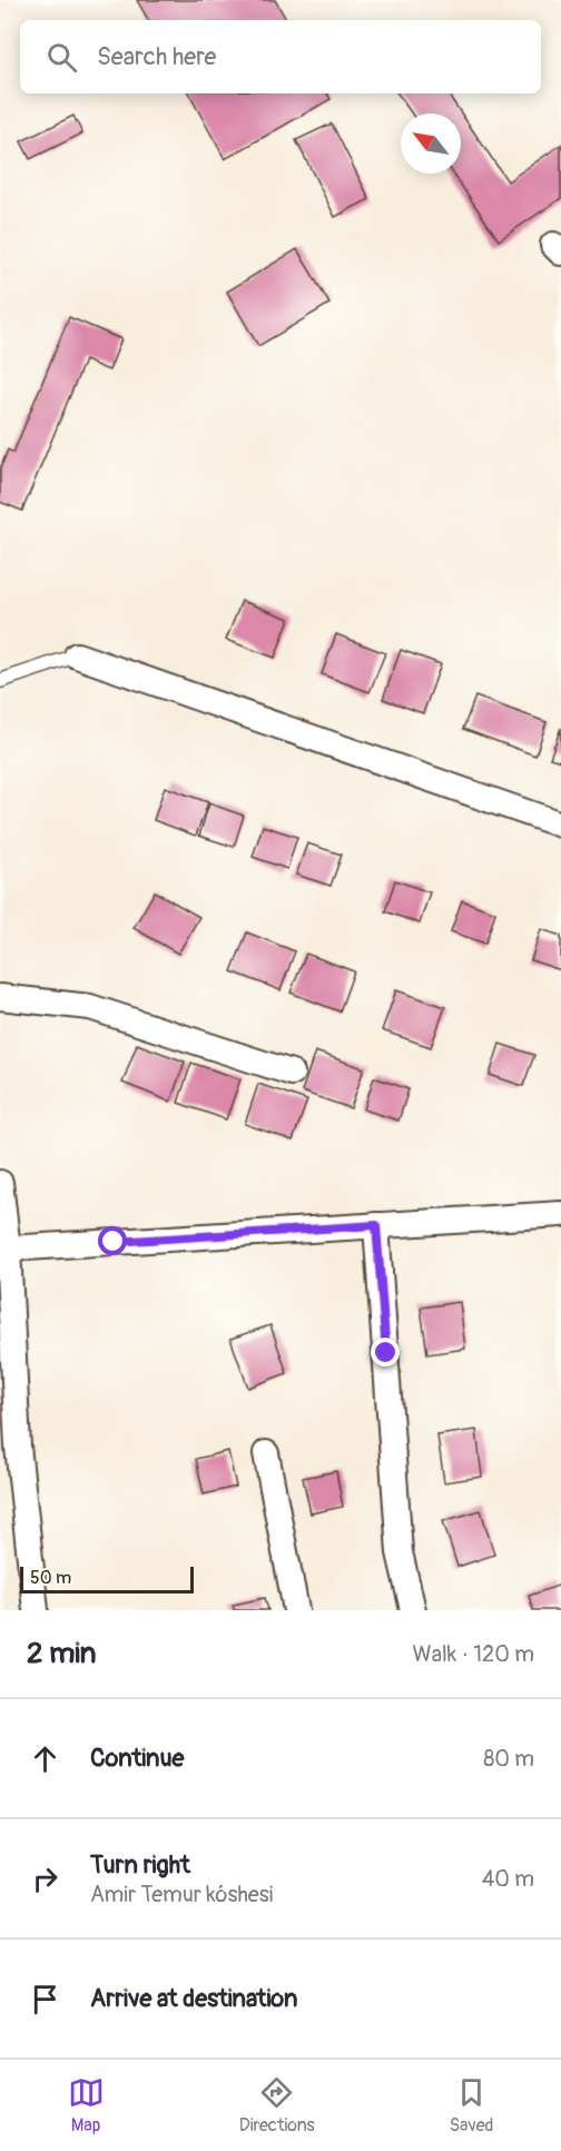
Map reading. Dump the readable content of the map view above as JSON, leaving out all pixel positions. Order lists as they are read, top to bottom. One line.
{"scale_bar":"50 m","north":"top left","page":{"search":"Search here","scale":"50 m","heading":["2 min","Walk · 120 m"],"list":[["Continue","80 m"],["Turn right","Amir Temur kóshesi","40 m"],"Arrive at destination"],"nav":["Map","Directions","Saved"]}}
